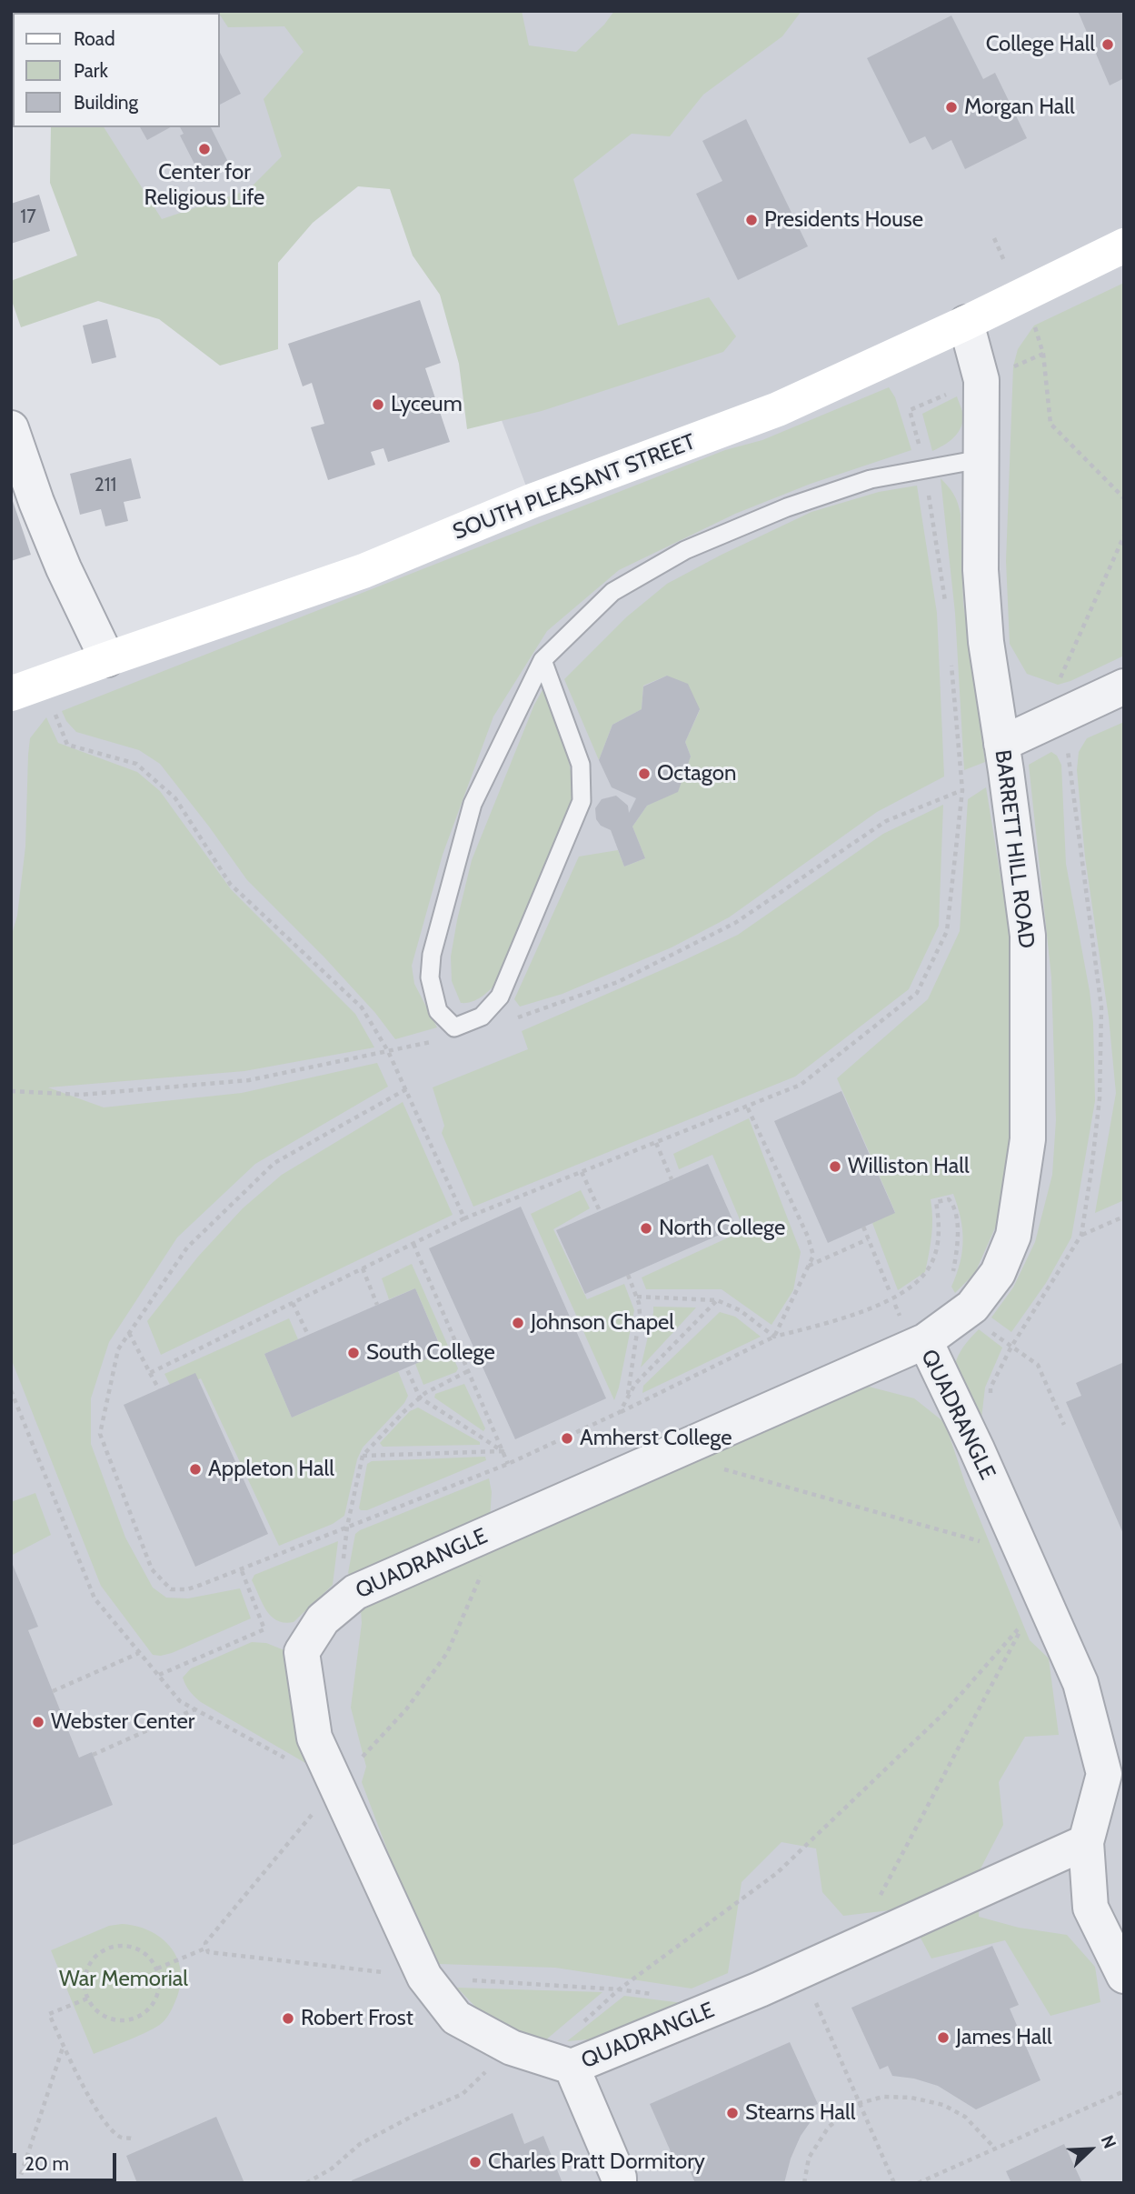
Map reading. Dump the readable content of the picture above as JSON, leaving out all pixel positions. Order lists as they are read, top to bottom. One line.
{"streets":{"main road":["SOUTH PLEASANT STREET"],"street":["BARRETT HILL ROAD","QUADRANGLE"]},"crossings":[["SOUTH PLEASANT STREET","BARRETT HILL ROAD"],["BARRETT HILL ROAD","QUADRANGLE"]],"parks":["War Memorial"],"places":["College Hall","Morgan Hall","Center for Religious Life","Presidents House","Lyceum","Octagon","Williston Hall","North College","Johnson Chapel","South College","Amherst College","Appleton Hall","Webster Center","Robert Frost","James Hall","Stearns Hall","Charles Pratt Dormitory"],"house_numbers":["17","211"],"legend":["Road","Park","Building"],"scale_bar":"20 m","north":"top right"}
